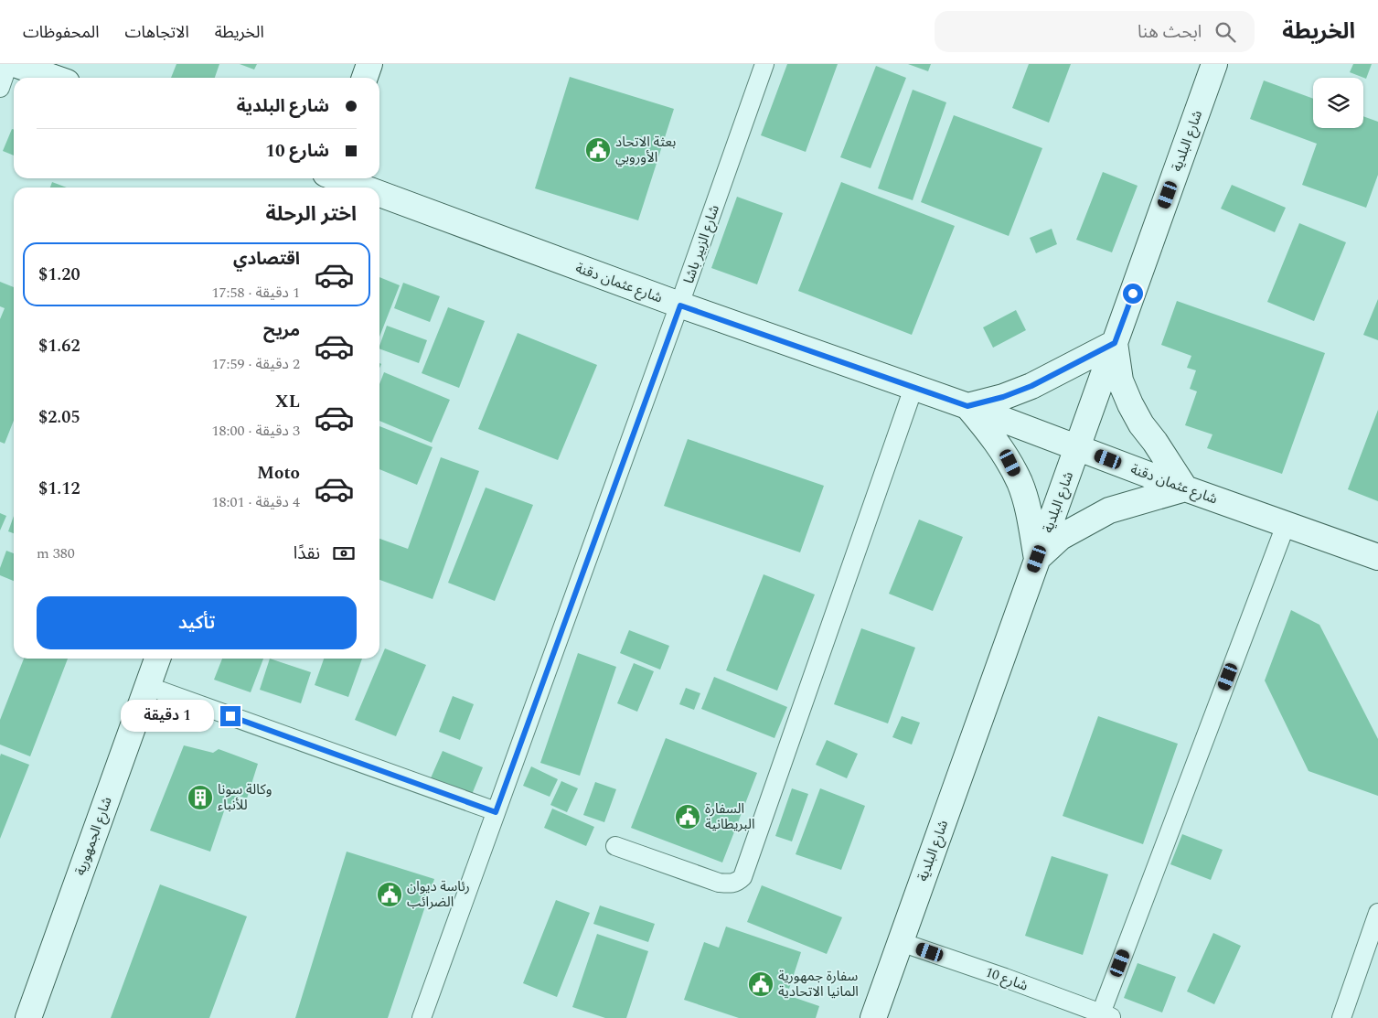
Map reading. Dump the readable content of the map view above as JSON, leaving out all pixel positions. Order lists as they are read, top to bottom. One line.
{"streets":{"street":["شارع البلدية","شارع الزبير باشا","شارع عثمان دقنة","شارع الجمهورية","شارع 10"]},"crossings":[["شارع البلدية","شارع عثمان دقنة"],["شارع البلدية","شارع 10"],["شارع الزبير باشا","شارع عثمان دقنة"]],"places":{"public building":["بعثة الاتحاد الأوروبي","السفارة البريطانية","رئاسة ديوان الضرائب","سفارة جمهورية المانيا الاتحادية"],"building":["وكالة سونا للأنباء"]},"page":{"header":"الخريطة","search":"ابحث هنا","nav":["الخريطة","الاتجاهات","المحفوظات"],"banner":["شارع البلدية","شارع 10"],"heading":"اختر الرحلة","list":[{"name":"اقتصادي","note":"1 دقيقة · 17:58","value":"$1.20"},{"name":"مريح","note":"2 دقيقة · 17:59","value":"$1.62"},{"name":"XL","note":"3 دقيقة · 18:00","value":"$2.05"},{"name":"Moto","note":"4 دقيقة · 18:01","value":"$1.12"}],"pay":["نقدًا","380 m"],"buttons":"تأكيد","bubble":"1 دقيقة"}}
